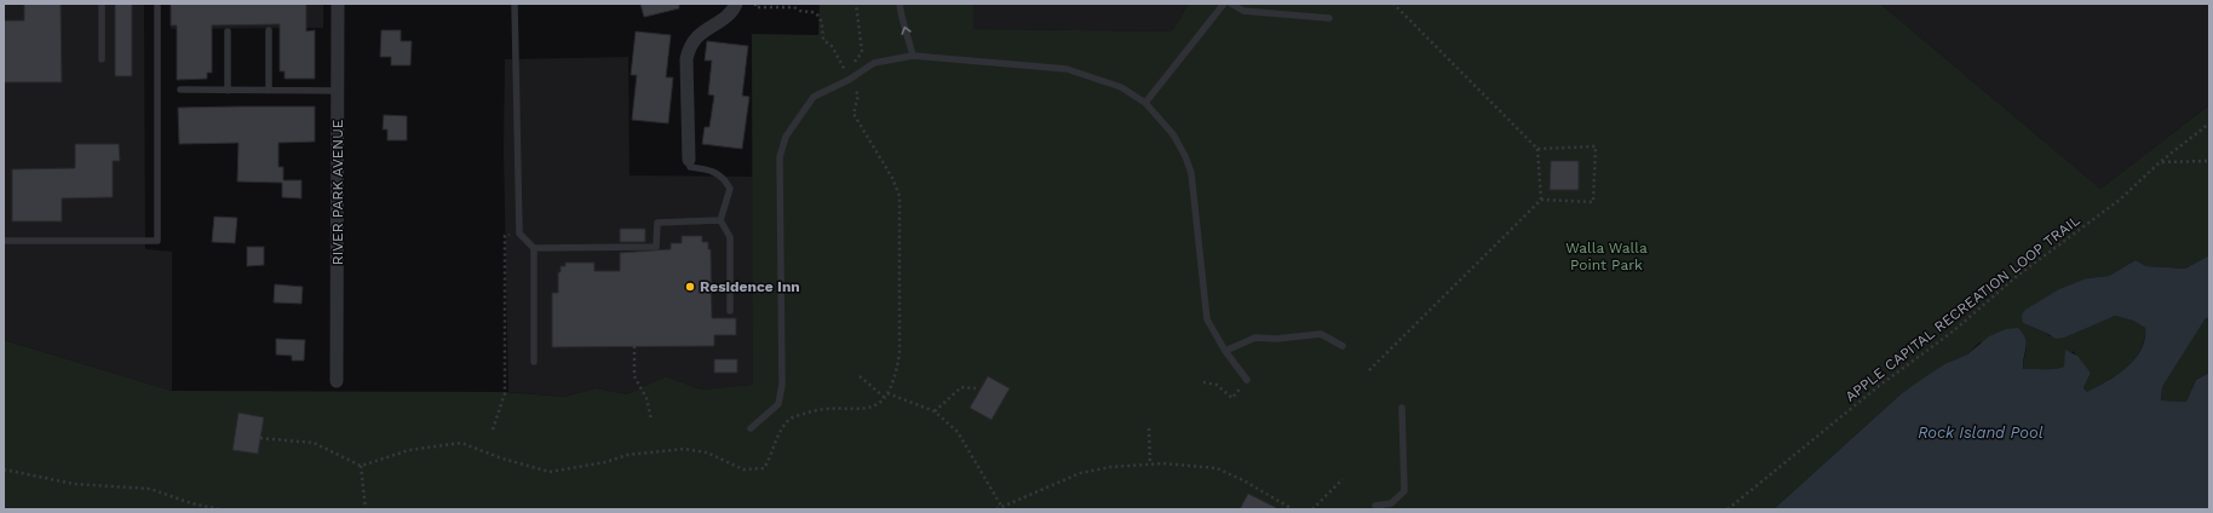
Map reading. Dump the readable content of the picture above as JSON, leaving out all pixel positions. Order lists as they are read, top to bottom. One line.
{"streets":{"street":["RIVER PARK AVENUE"],"path":["APPLE CAPITAL RECREATION LOOP TRAIL"]},"water":["Rock Island Pool"],"parks":["Walla Walla Point Park"],"places":["Residence Inn"]}
